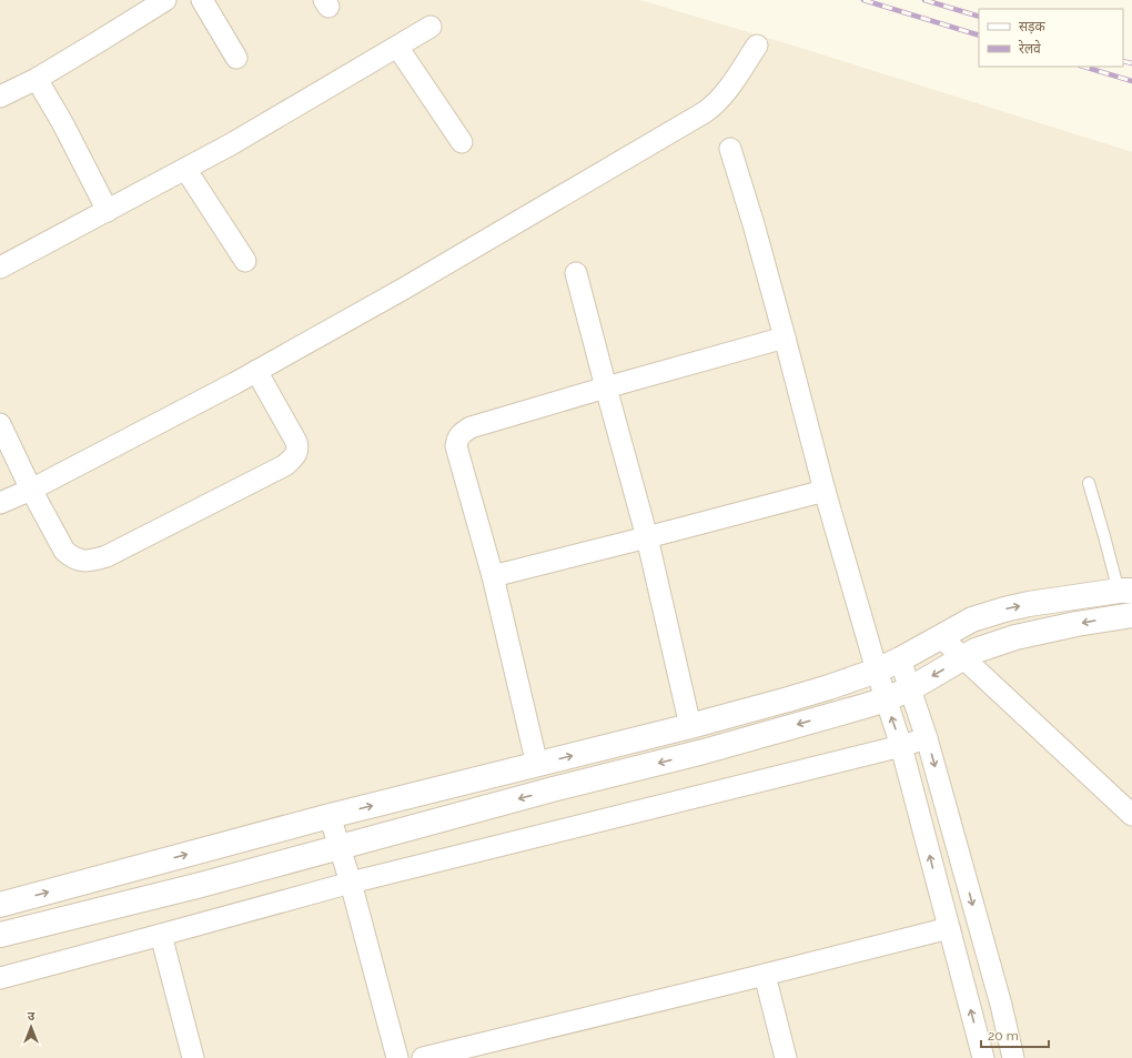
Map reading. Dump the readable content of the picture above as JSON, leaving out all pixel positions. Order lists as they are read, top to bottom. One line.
{"legend":["सड़क","रेलवे"],"scale_bar":"20 m","north":"top"}
